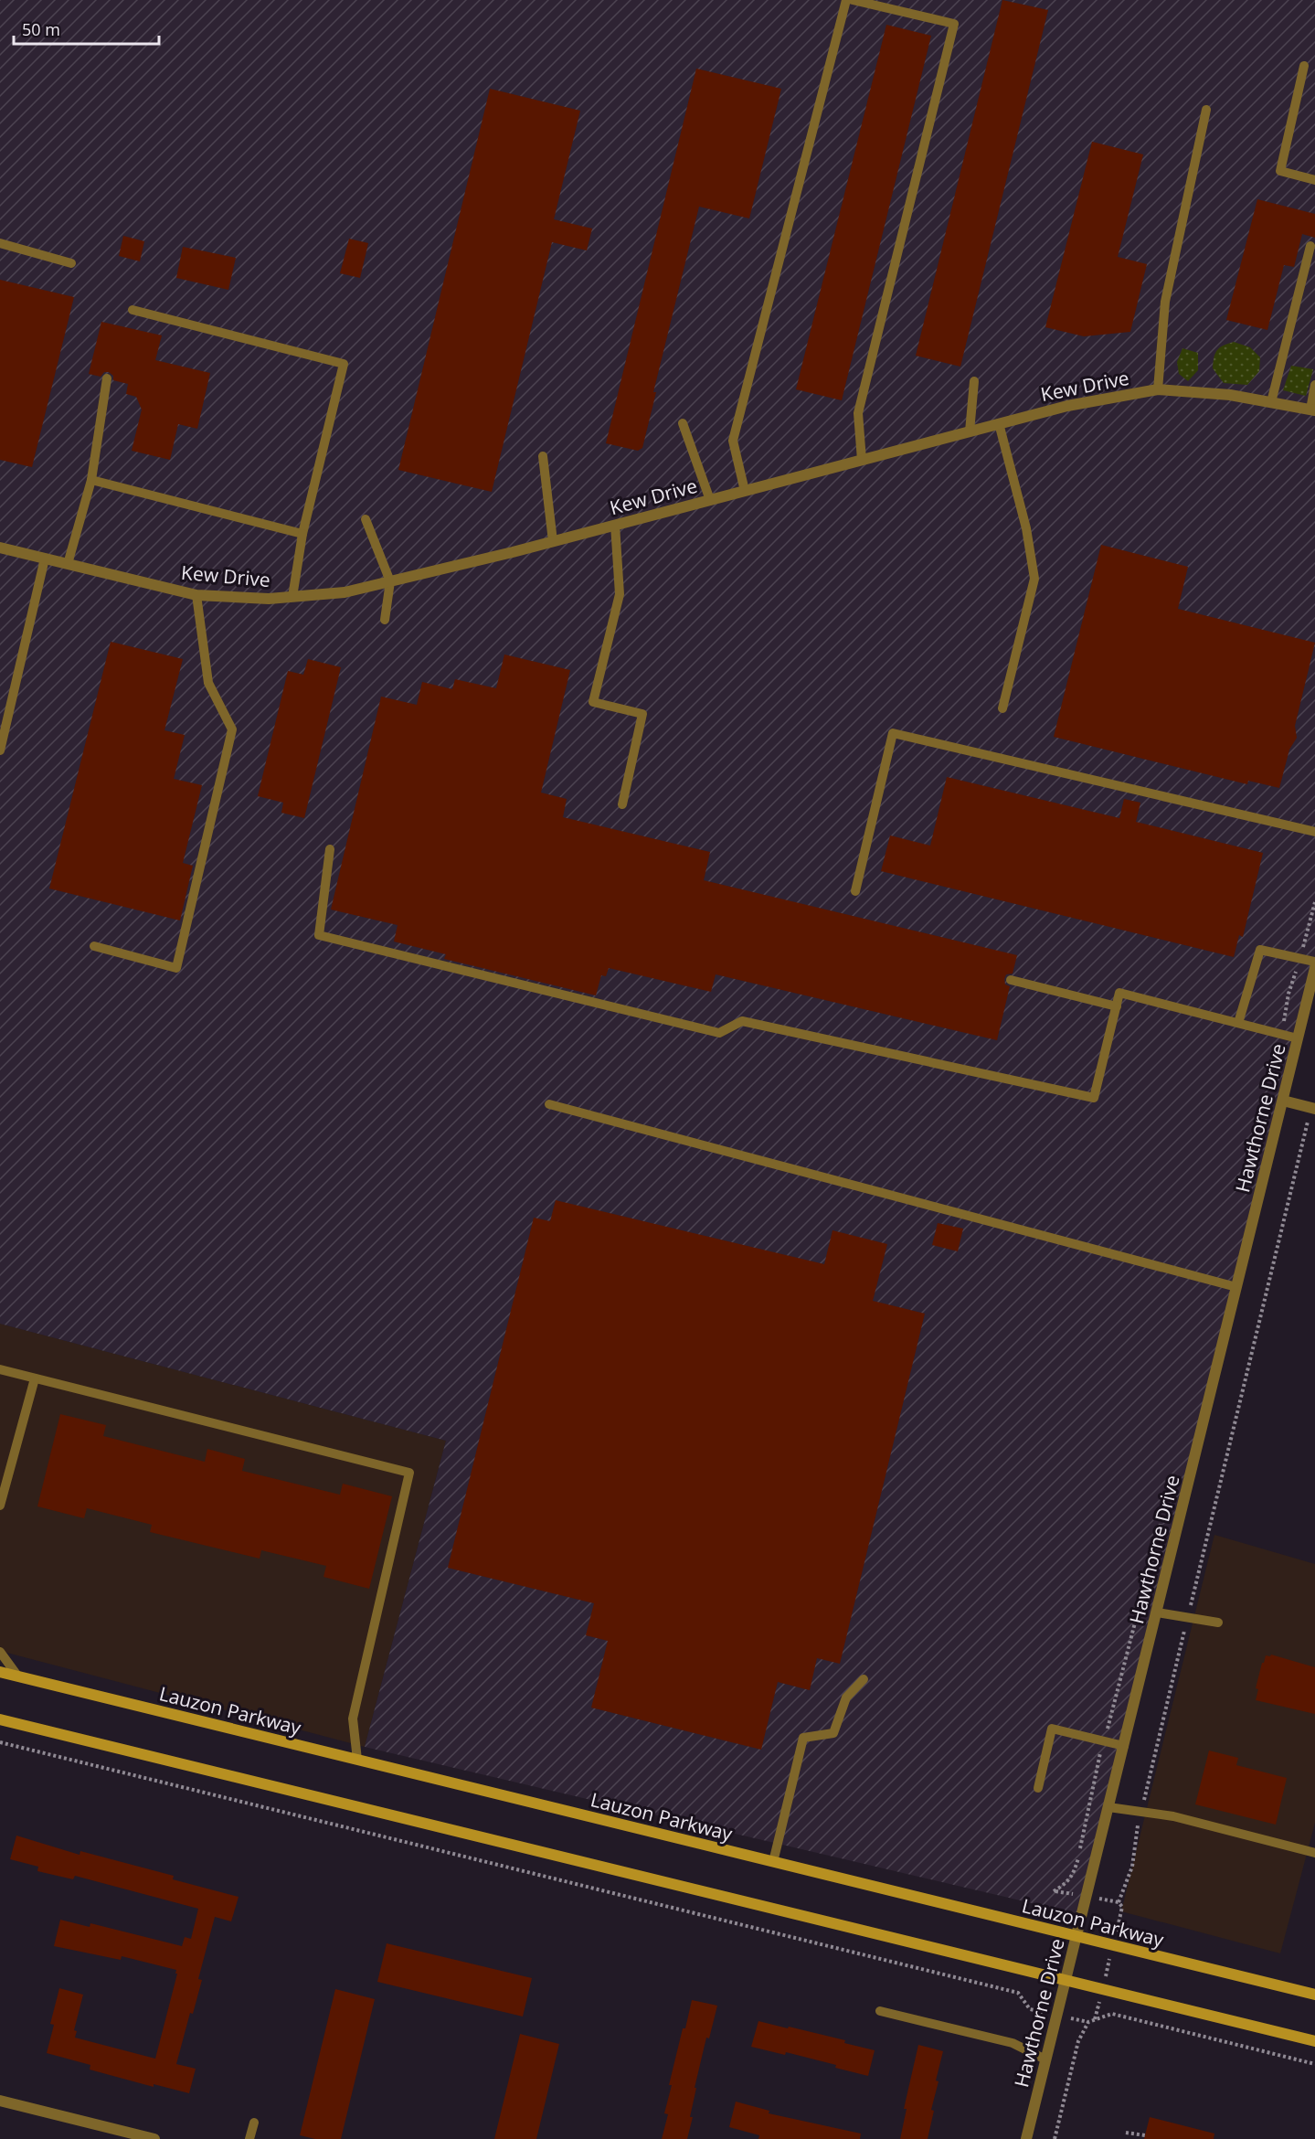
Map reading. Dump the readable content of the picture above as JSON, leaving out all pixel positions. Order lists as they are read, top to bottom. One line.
{"streets":{"main road":["Lauzon Parkway"],"street":["Kew Drive","Hawthorne Drive"]},"crossings":[["Hawthorne Drive","Lauzon Parkway"]],"scale_bar":"50 m"}
